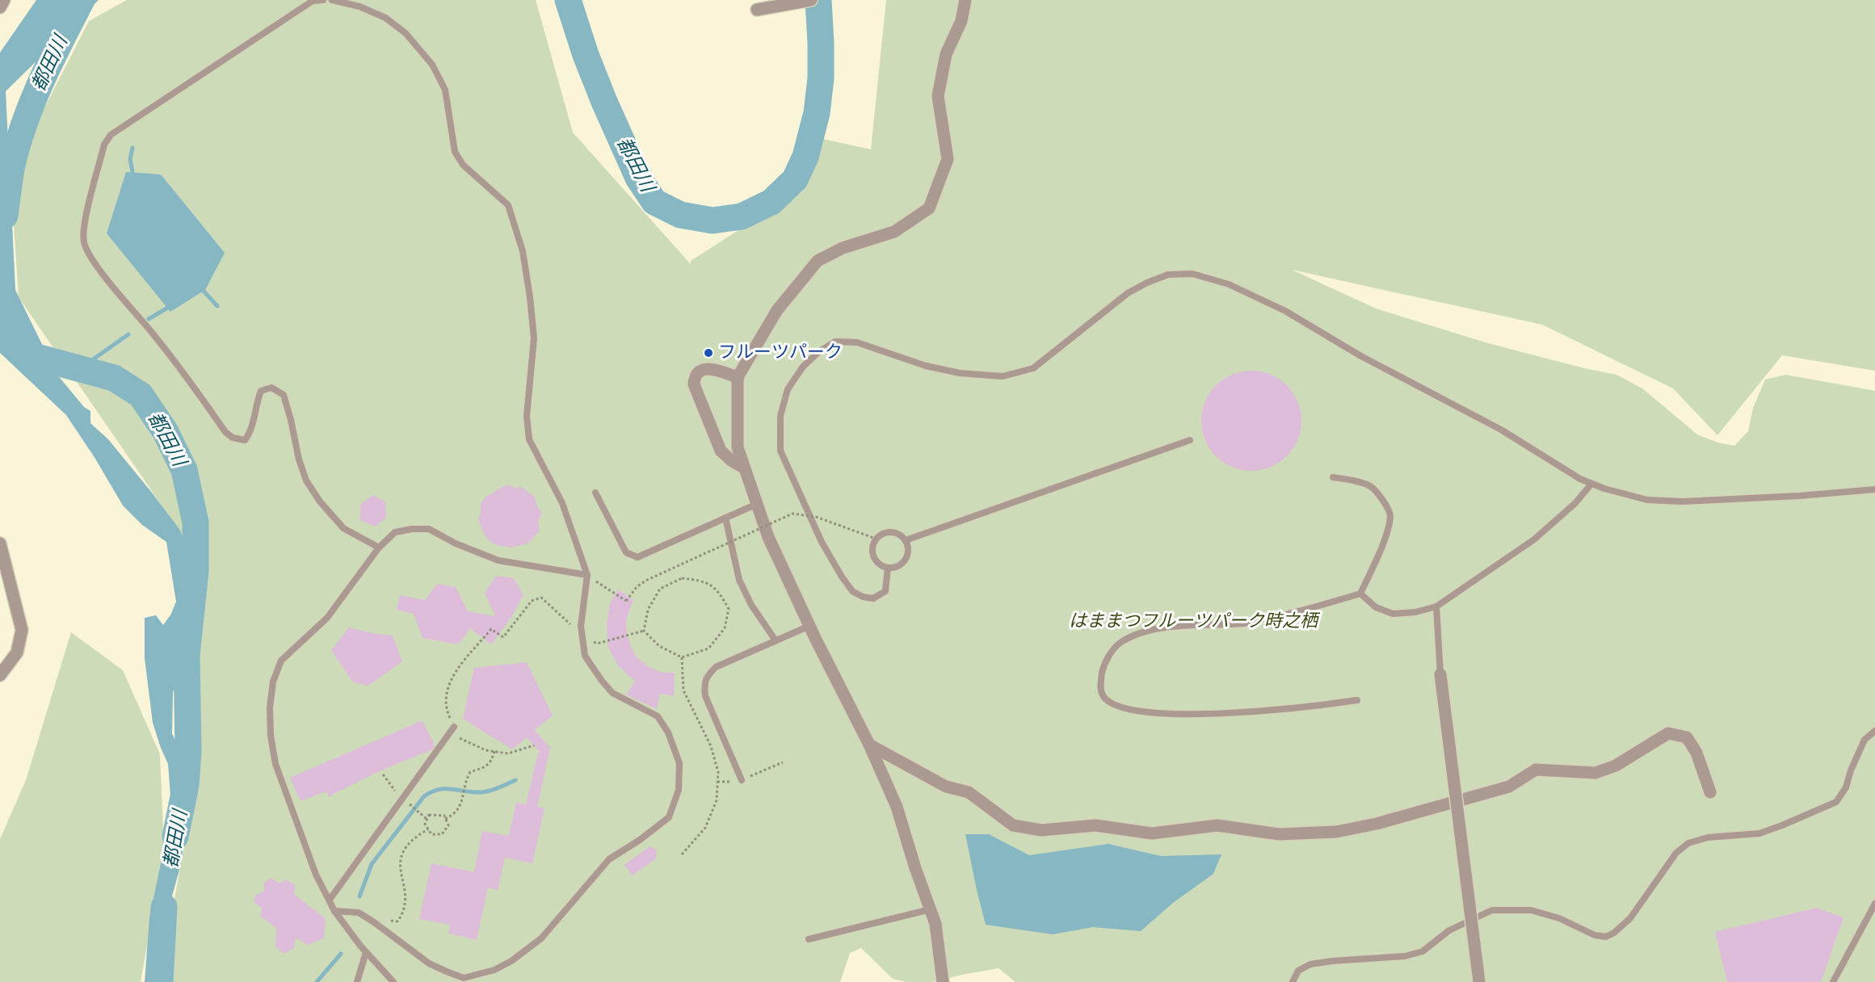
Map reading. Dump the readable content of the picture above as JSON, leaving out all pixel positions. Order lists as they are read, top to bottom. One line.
{"water":["都田川"],"parks":["はままつフルーツパーク時之栖"],"places":["フルーツパーク"]}
